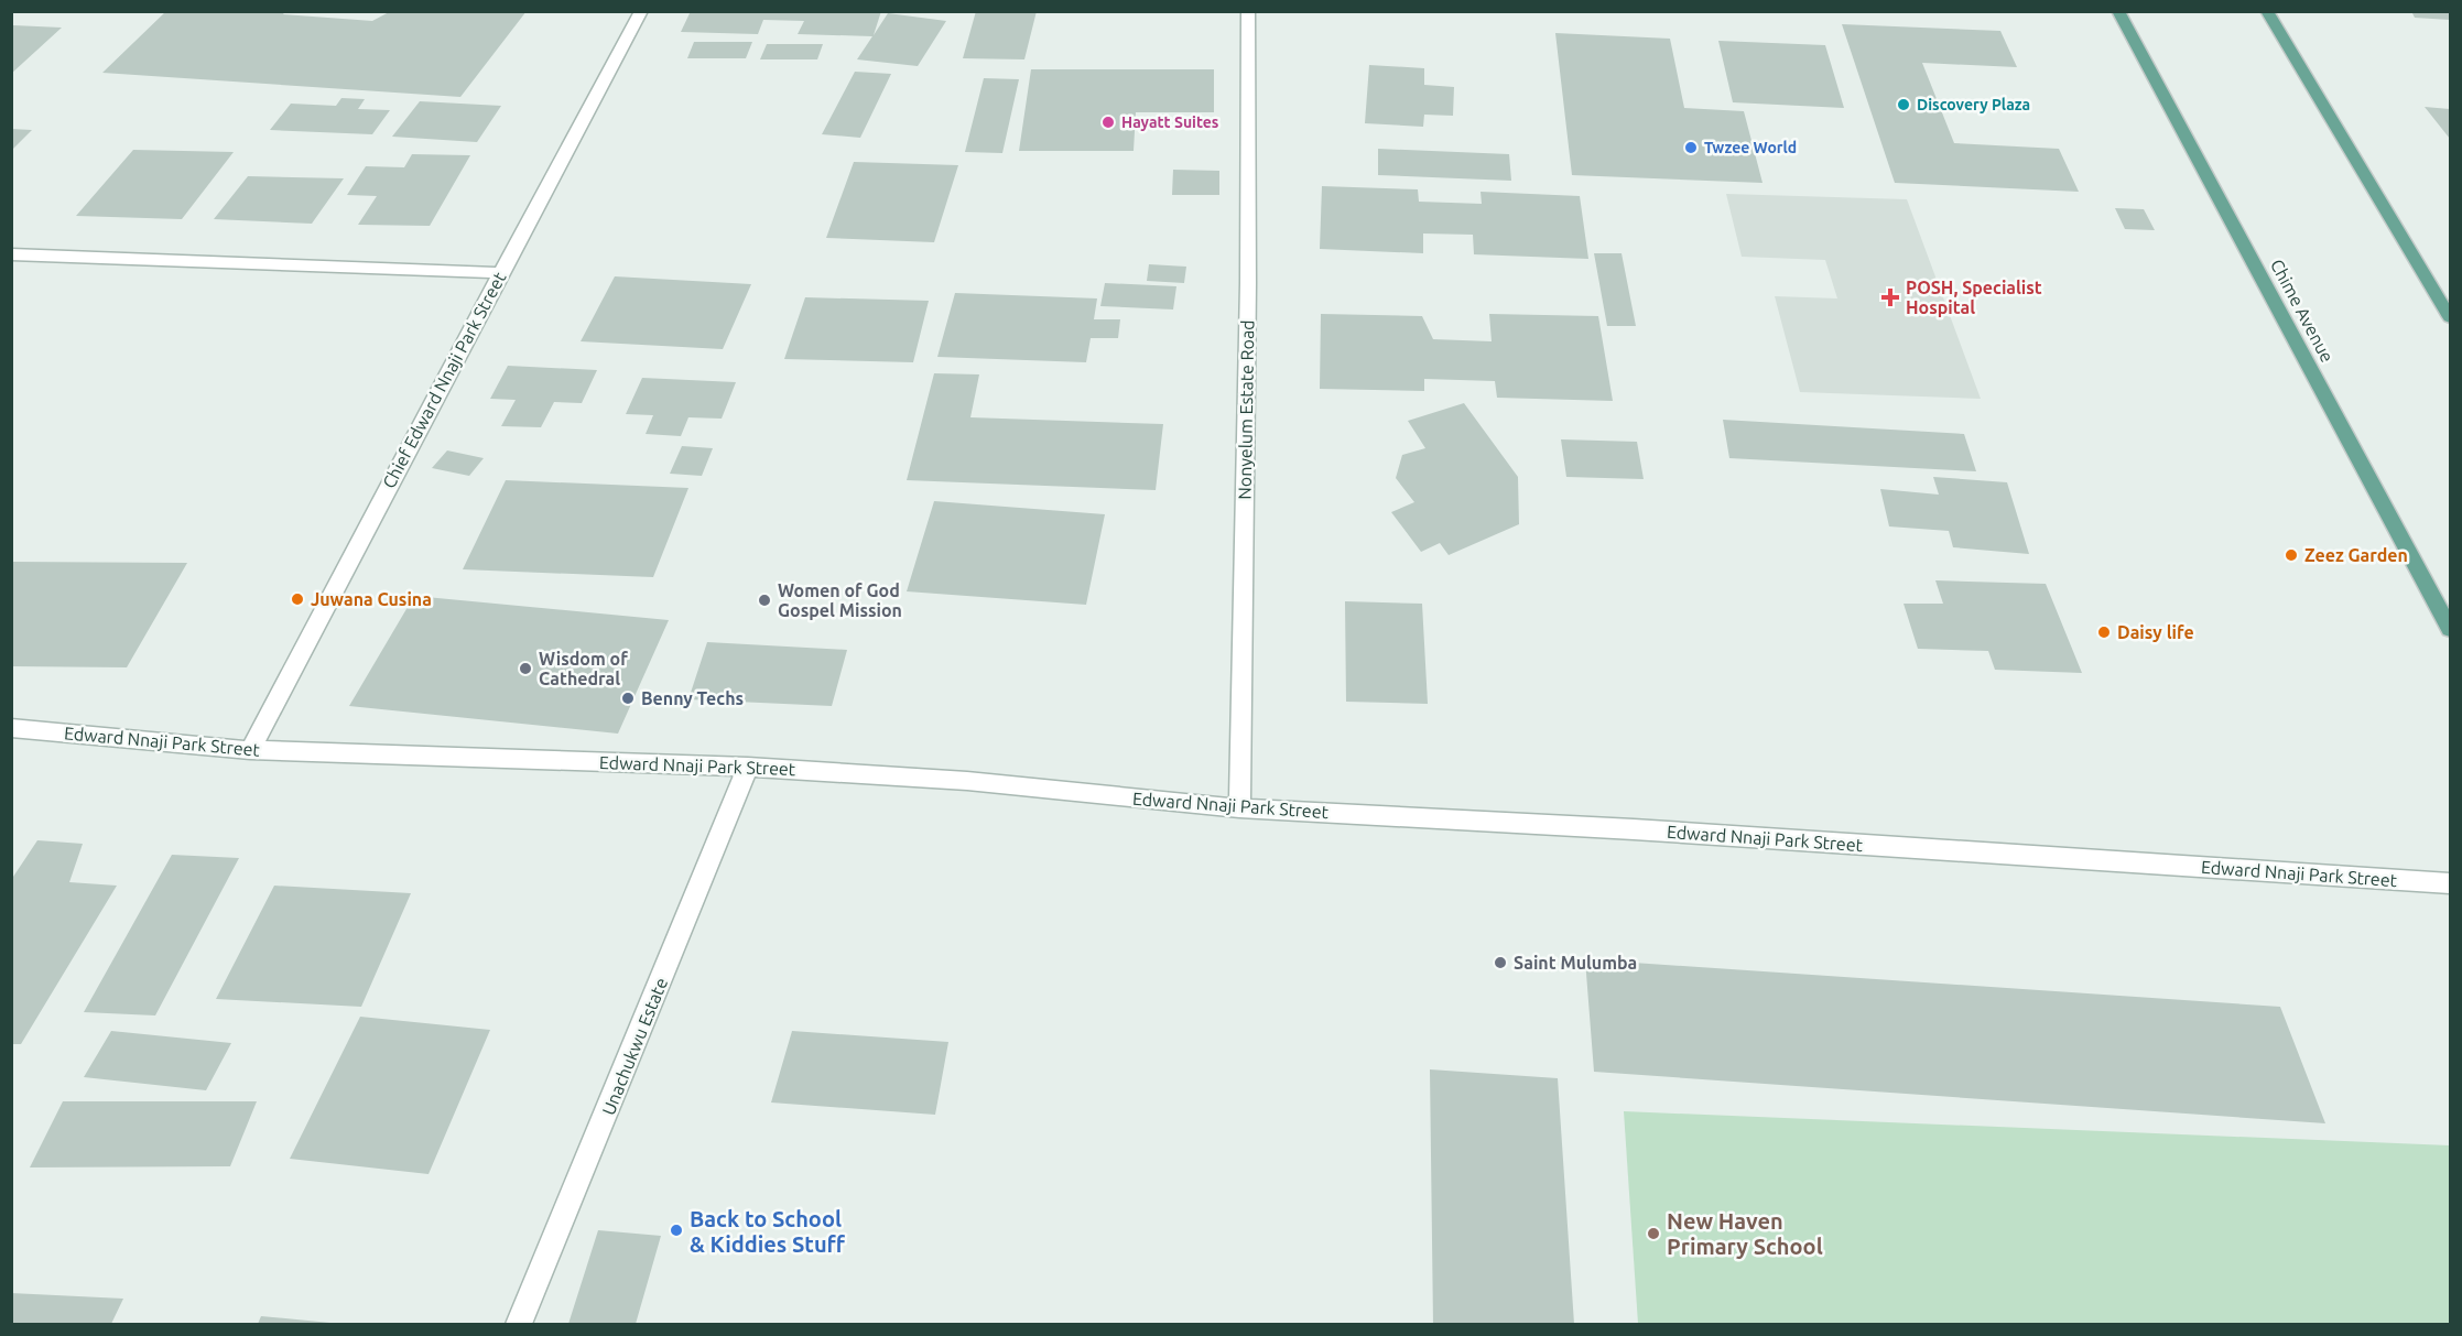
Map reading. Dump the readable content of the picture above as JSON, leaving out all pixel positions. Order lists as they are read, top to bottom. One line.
{"streets":{"main road":["Chime Avenue"],"street":["Chief Edward Nnaji Park Street","Nonyelum Estate Road","Edward Nnaji Park Street","Unachukwu Estate"]},"crossings":[["Chief Edward Nnaji Park Street","Edward Nnaji Park Street"],["Nonyelum Estate Road","Edward Nnaji Park Street"],["Edward Nnaji Park Street","Unachukwu Estate"]],"places":{"other":["Discovery Plaza","Hayatt Suites","Twzee World","Zeez Garden","Juwana Cusina","Women of God Gospel Mission","Daisy life","Wisdom of Cathedral","Benny Techs","Saint Mulumba","Back to School & Kiddies Stuff","New Haven Primary School"],"health":["POSH, Specialist Hospital"]}}
